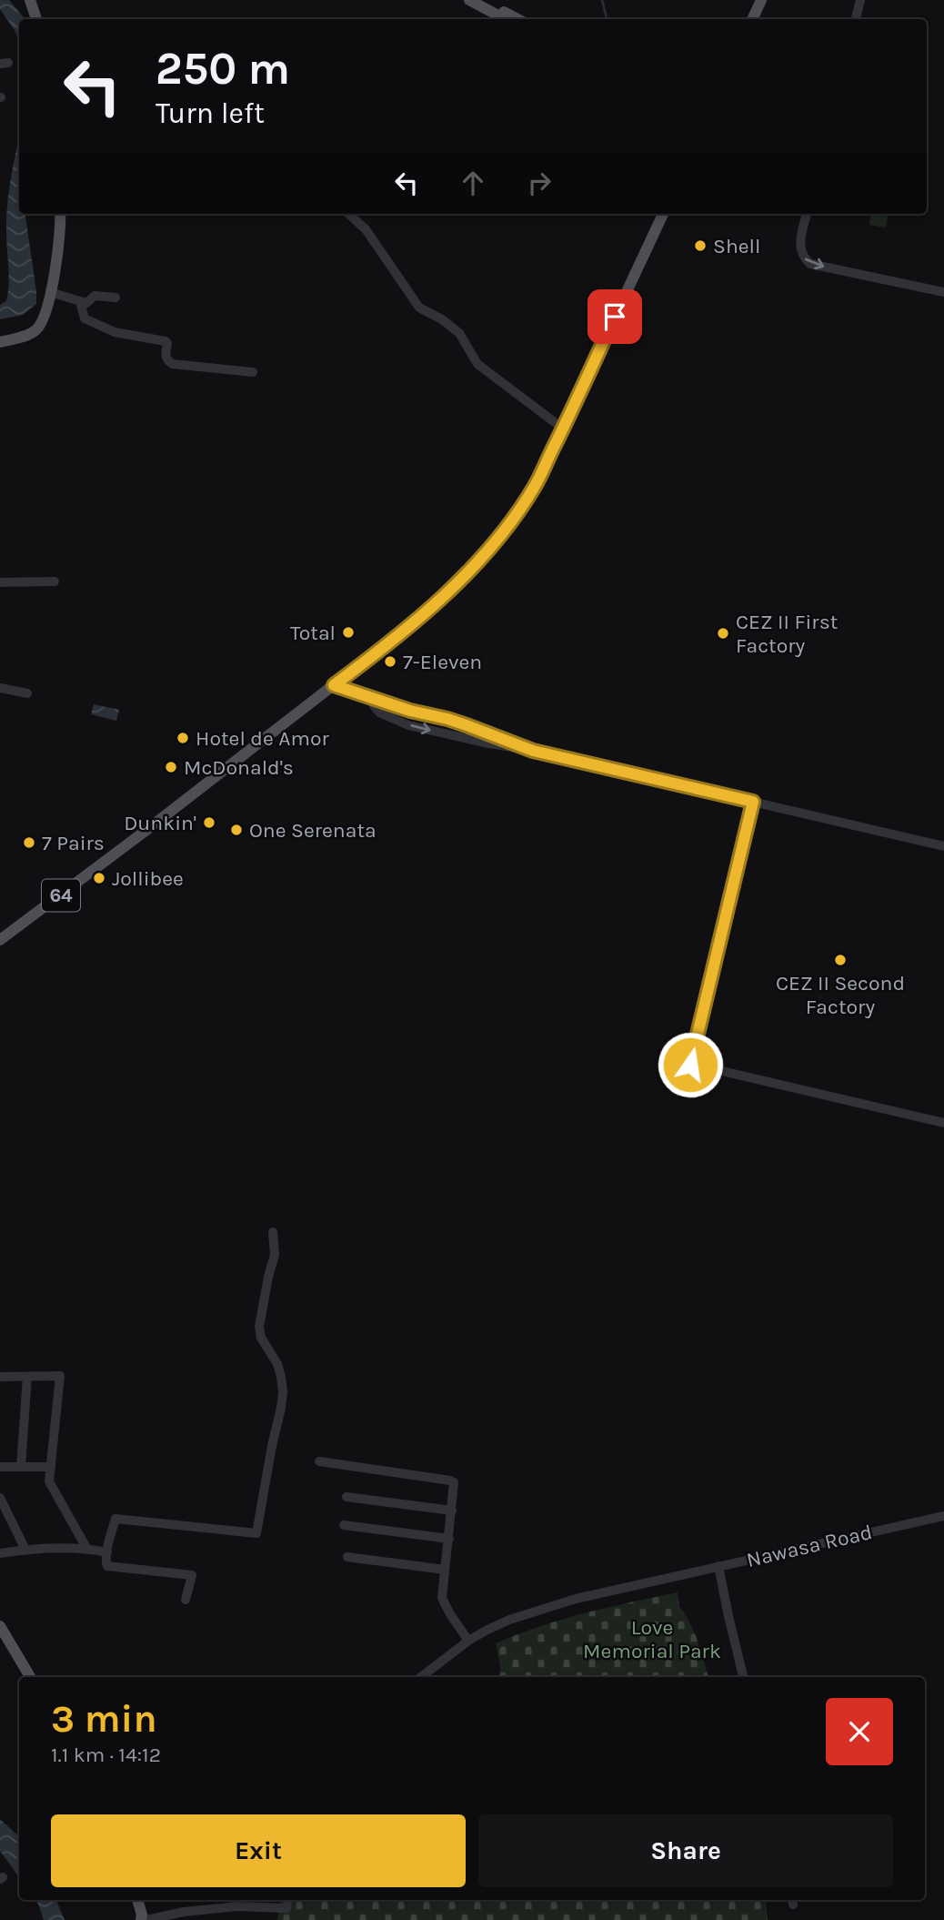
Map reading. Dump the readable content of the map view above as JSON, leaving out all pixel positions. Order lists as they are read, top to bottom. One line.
{"streets":{"main road":["64"],"street":["Nawasa Road"]},"parks":["Love Memorial Park"],"places":["Shell","Total","CEZ II First Factory","7-Eleven","Hotel de Amor","McDonald's","Dunkin'","One Serenata","7 Pairs","Jollibee","CEZ II Second Factory"],"page":{"turn":["250 m","Turn left"],"heading":["3 min","1.1 km · 14:12"],"buttons":["Exit","Share"]}}
